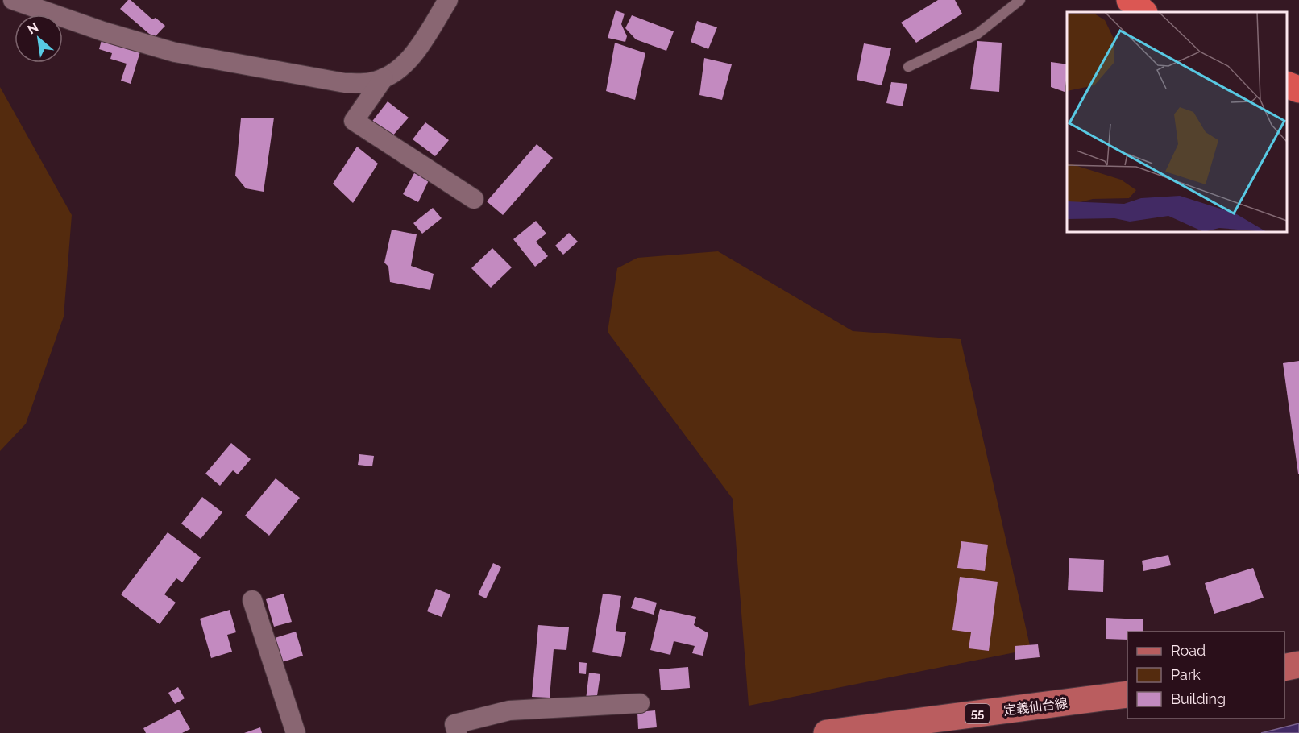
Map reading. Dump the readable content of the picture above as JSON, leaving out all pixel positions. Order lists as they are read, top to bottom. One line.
{"streets":{"main road":["定義仙台線","55"]},"legend":["Road","Park","Building"],"north":"top left"}
